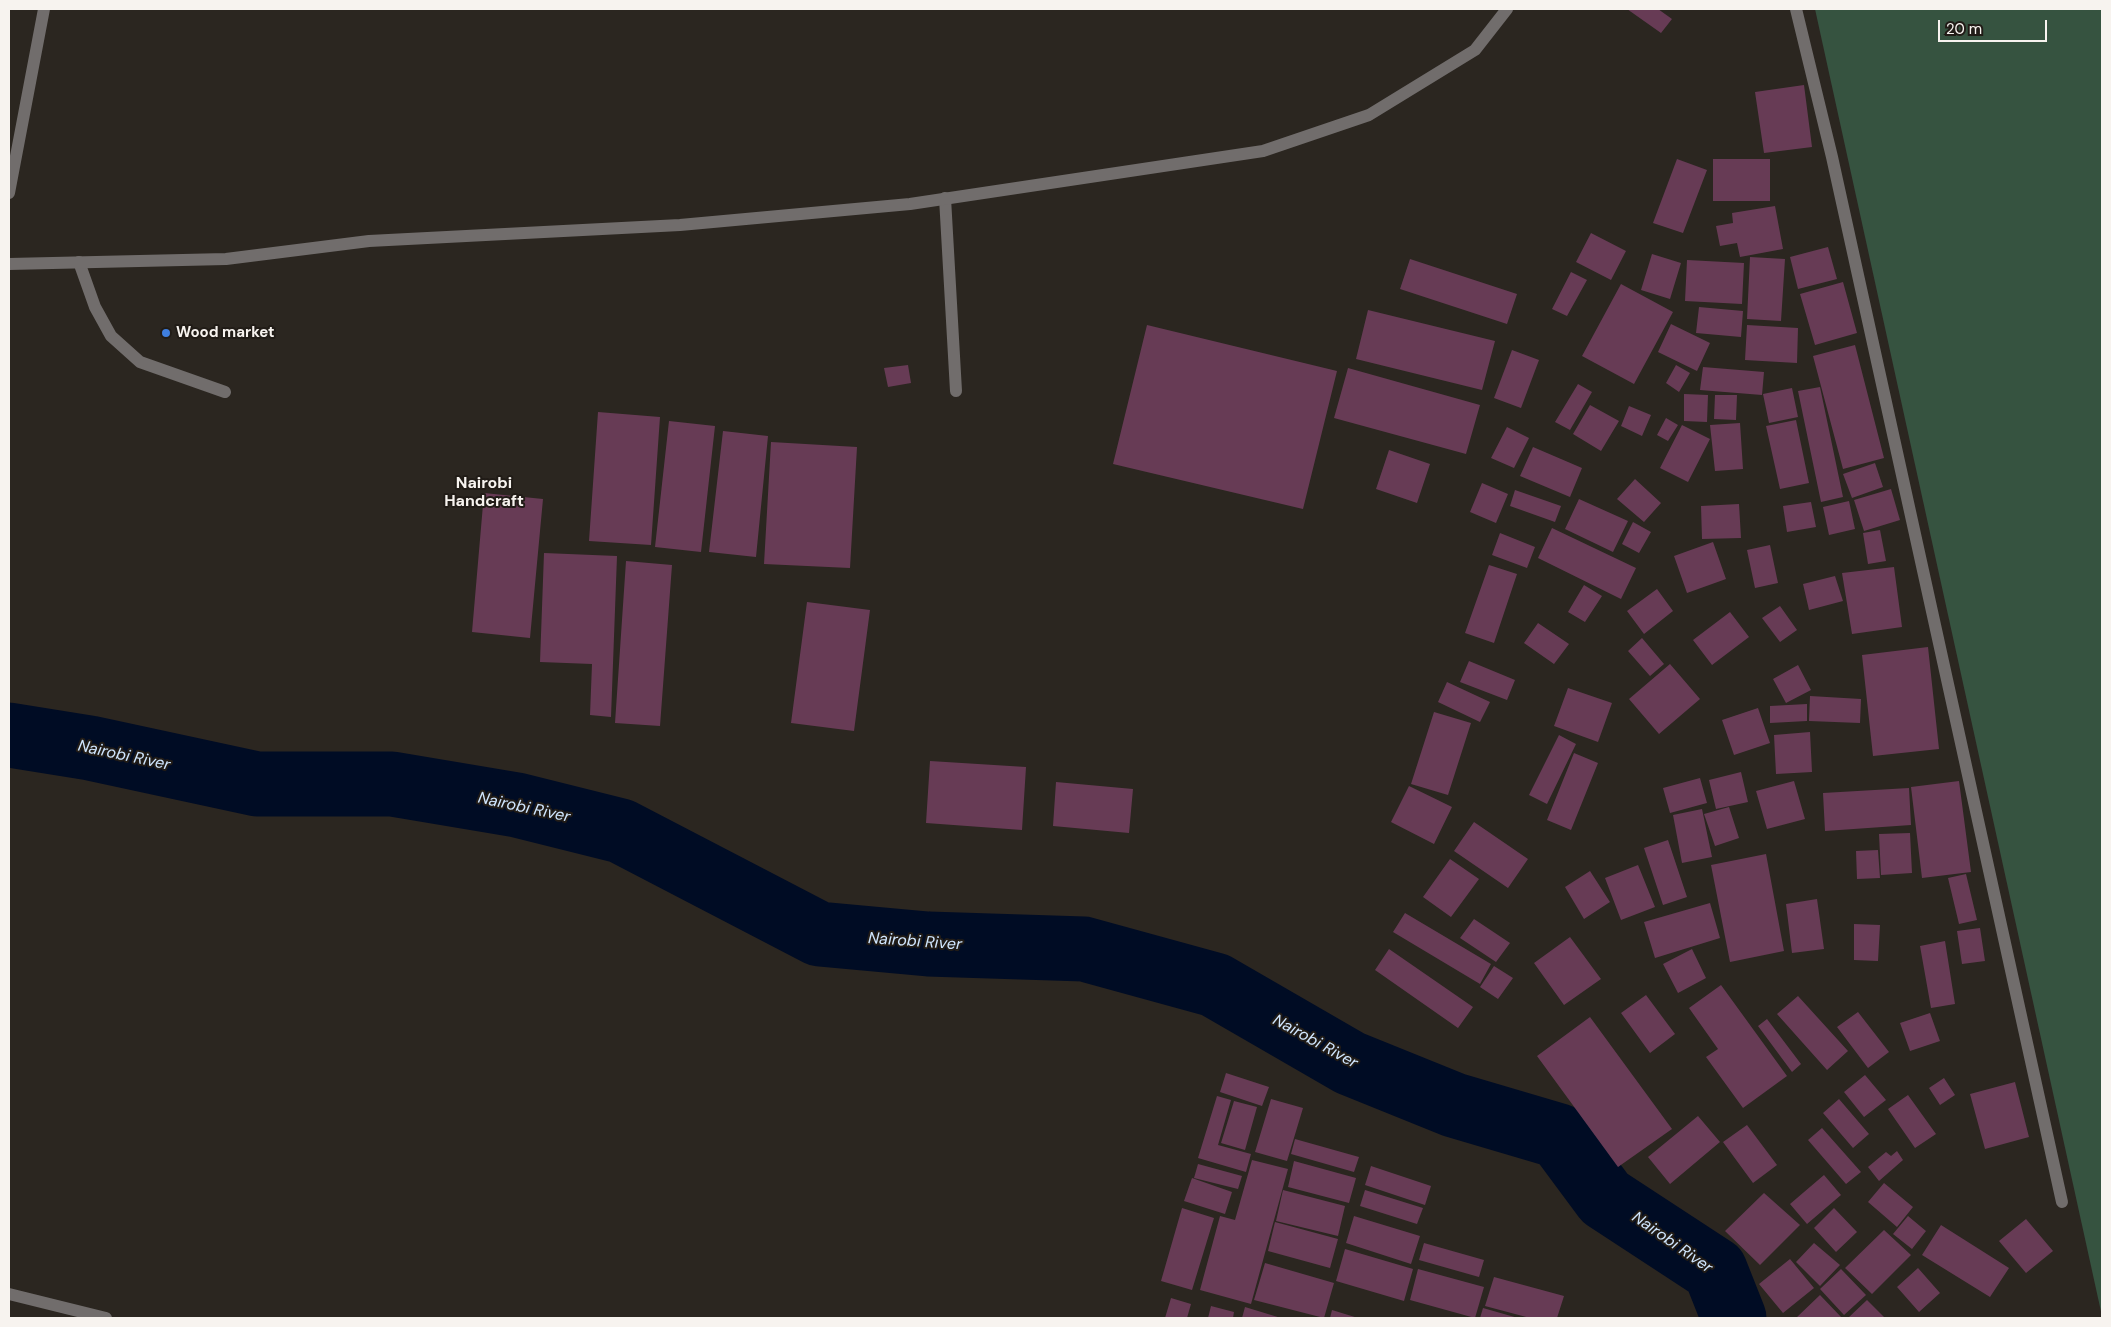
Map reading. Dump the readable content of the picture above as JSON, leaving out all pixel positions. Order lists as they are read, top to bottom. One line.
{"districts":["Nairobi Handcraft"],"water":["Nairobi River"],"places":["Wood market"],"scale_bar":"20 m"}
